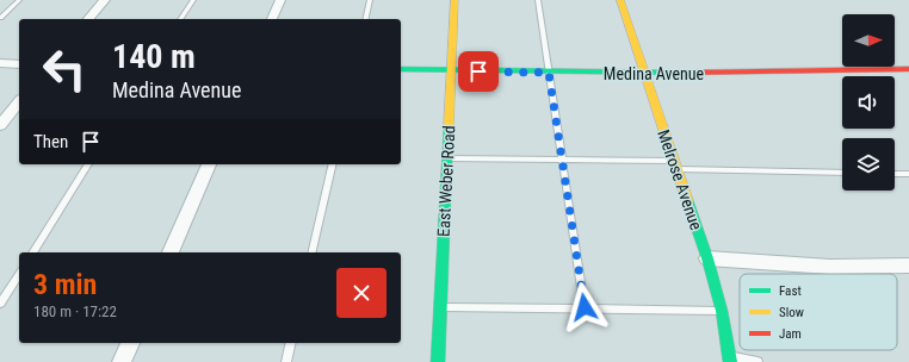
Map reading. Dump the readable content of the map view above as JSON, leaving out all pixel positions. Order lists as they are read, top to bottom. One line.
{"streets":{"street":["Medina Avenue","Melrose Avenue","East Weber Road"]},"crossings":[["Medina Avenue","Melrose Avenue"],["Medina Avenue","East Weber Road"]],"legend":["Fast","Slow","Jam"],"north":"right","page":{"turn":["140 m","Medina Avenue"],"then":"Then","heading":["3 min","180 m · 17:22"]}}
